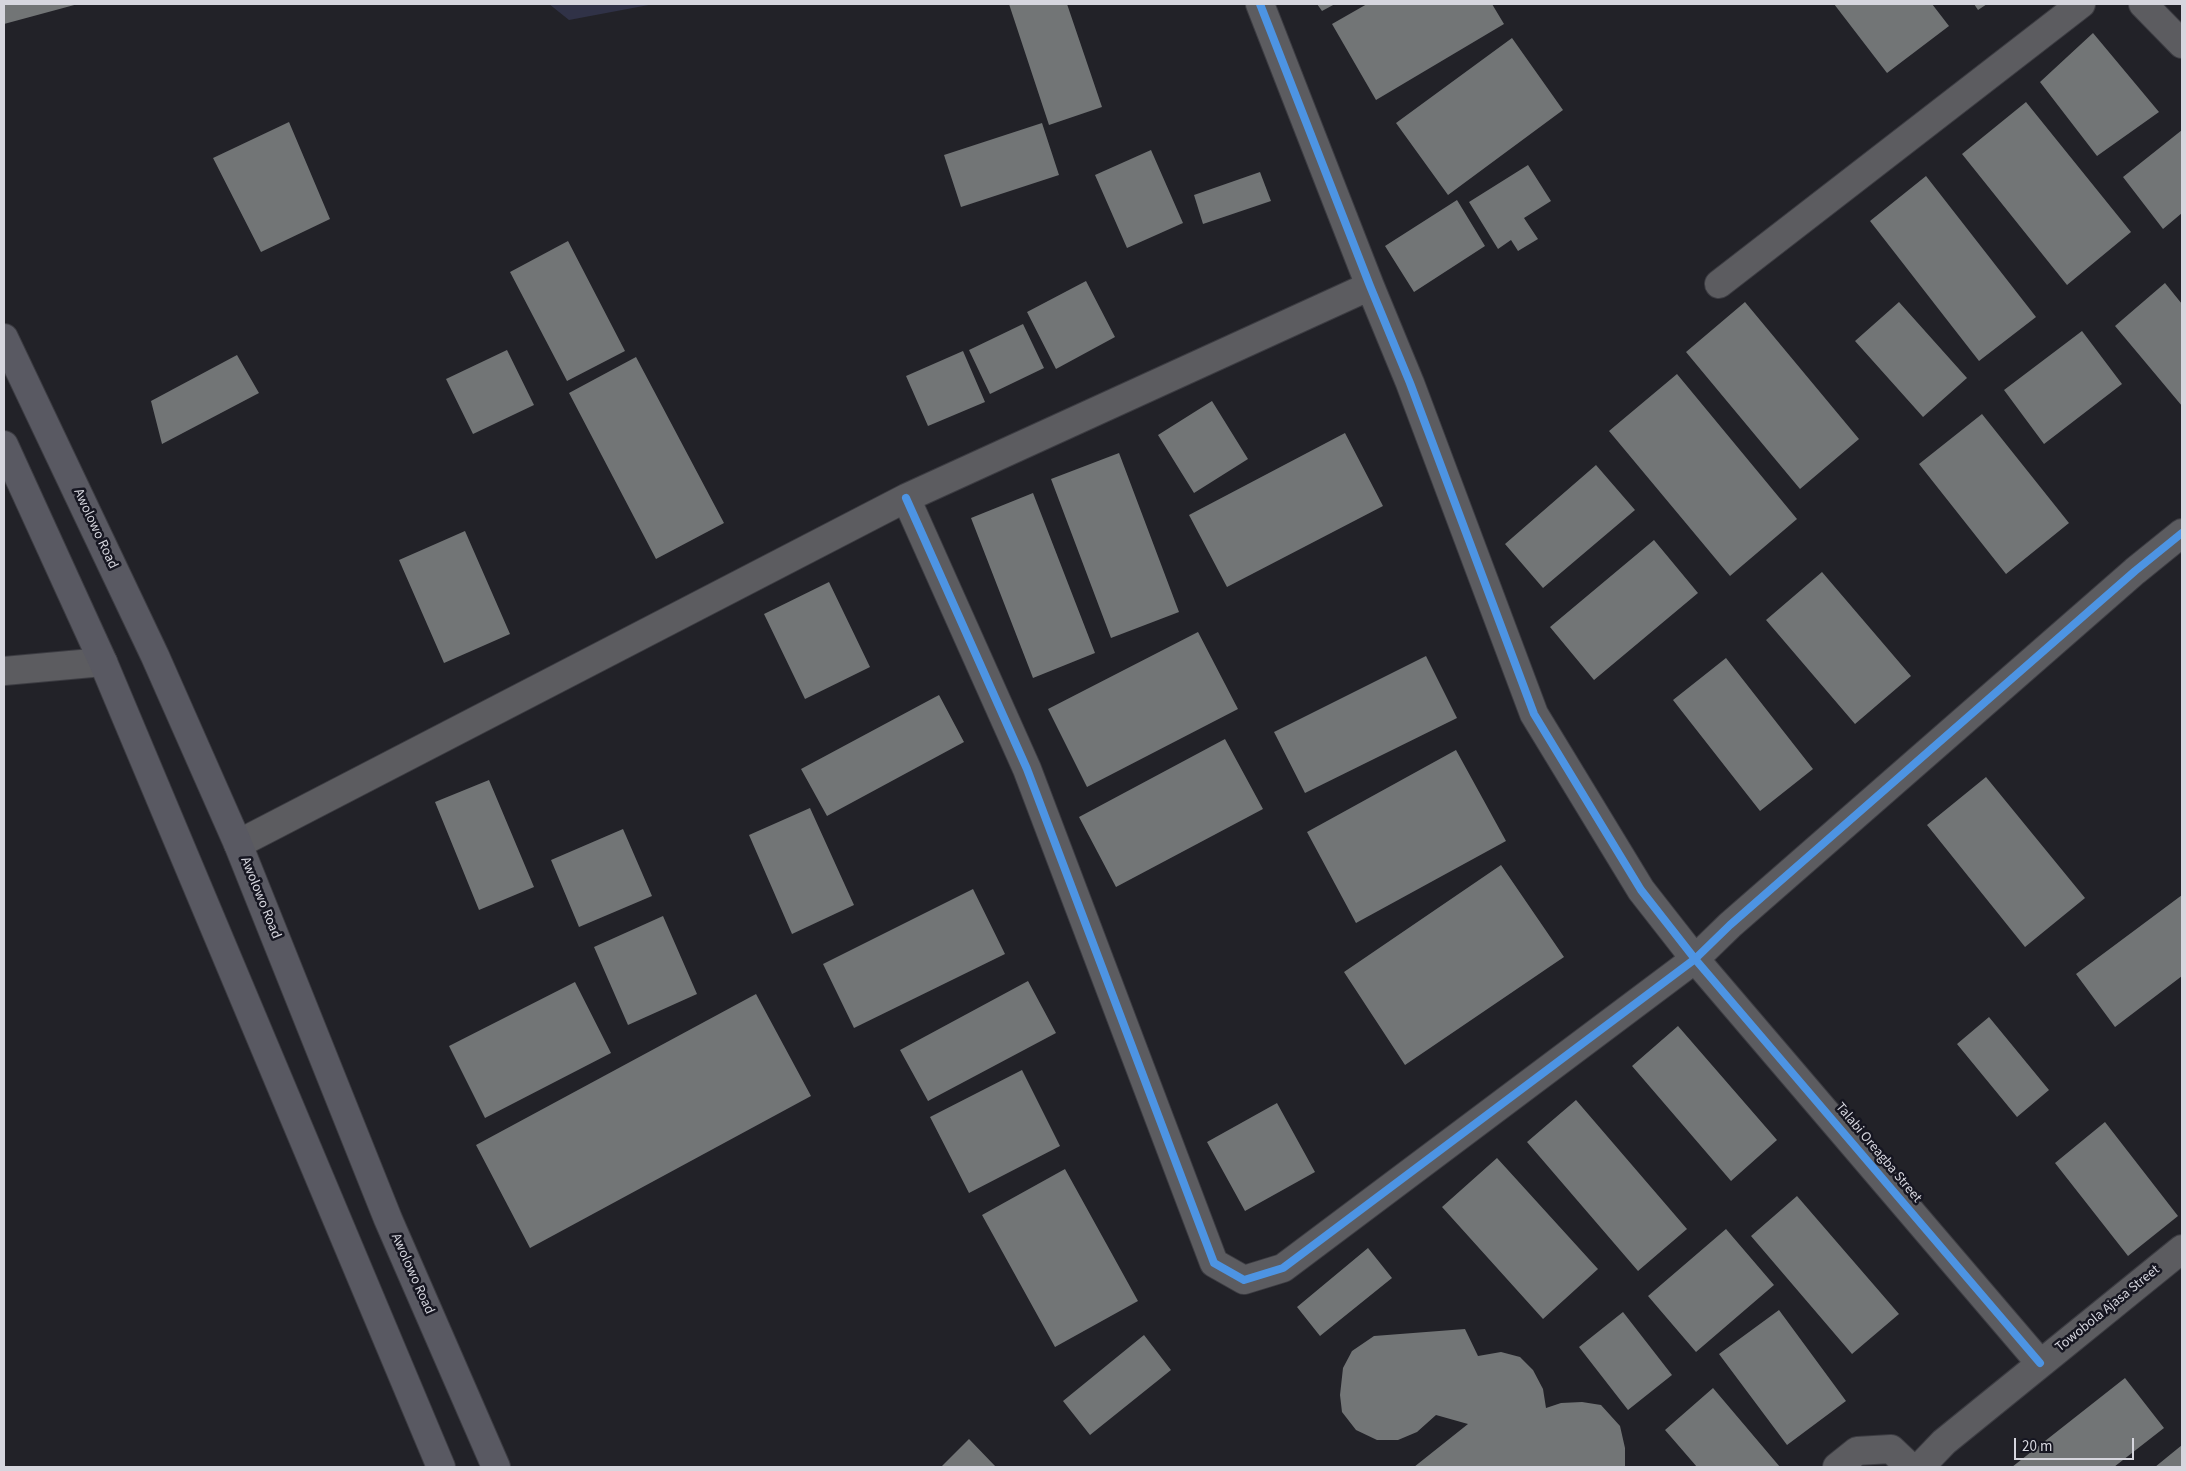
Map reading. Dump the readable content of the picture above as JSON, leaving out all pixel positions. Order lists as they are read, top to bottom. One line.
{"streets":{"main road":["Awolowo Road"],"street":["Talabi Oreagba Street","Towobola Ajasa Street"]},"crossings":[["Talabi Oreagba Street","Towobola Ajasa Street"]],"scale_bar":"20 m"}
